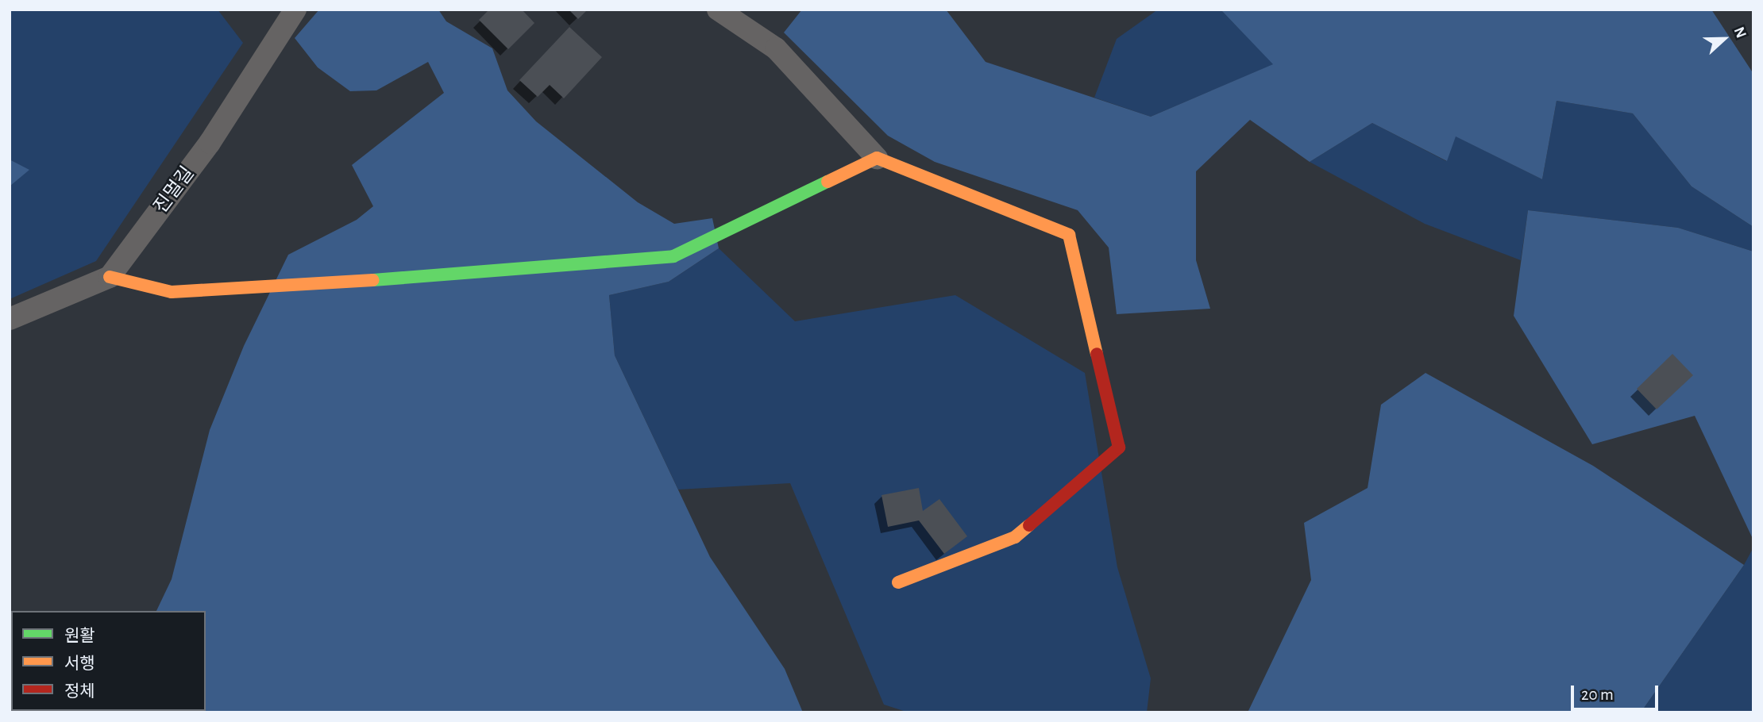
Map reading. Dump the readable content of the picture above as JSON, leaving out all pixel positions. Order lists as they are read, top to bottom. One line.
{"streets":{"street":["진멀길"]},"legend":["원활","서행","정체"],"scale_bar":"20 m","north":"right"}
